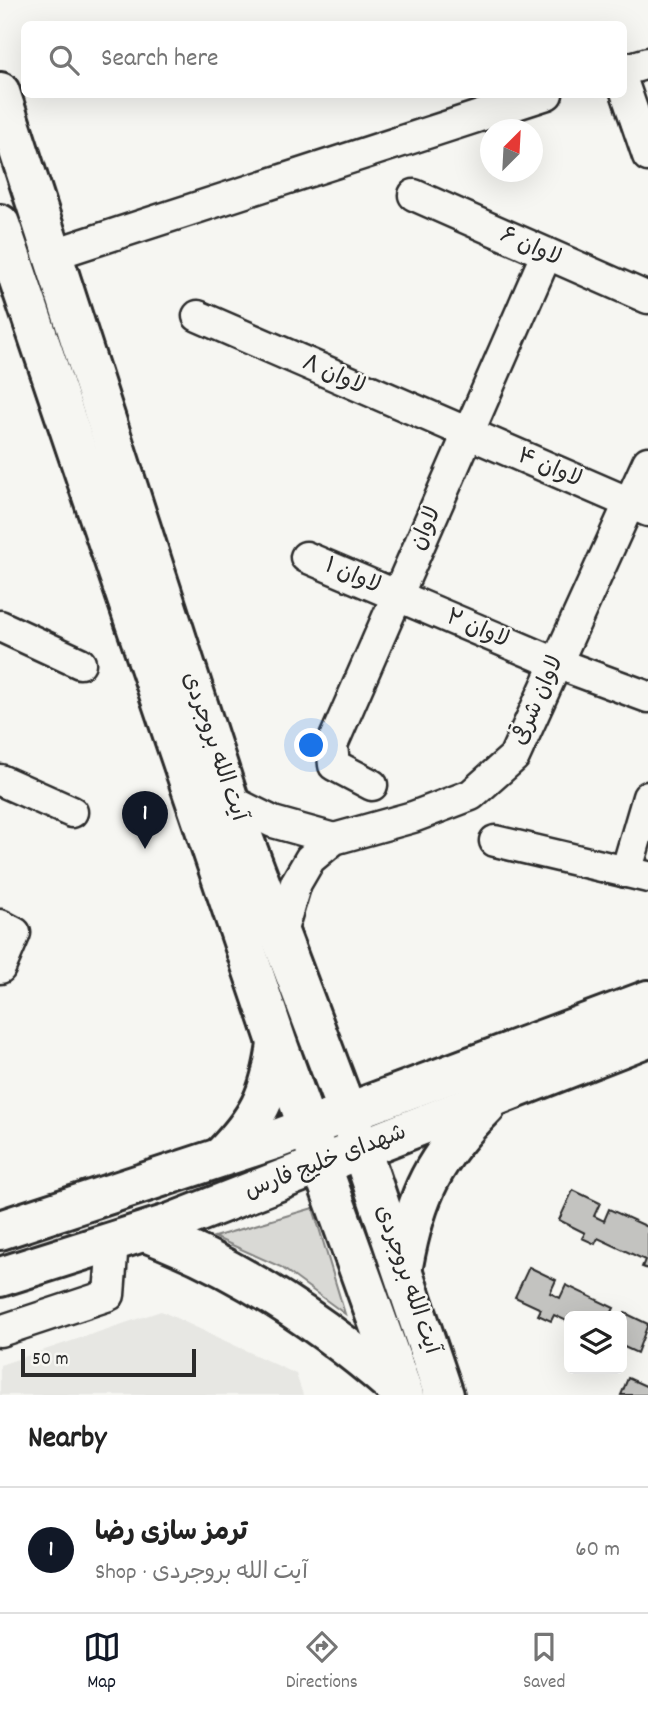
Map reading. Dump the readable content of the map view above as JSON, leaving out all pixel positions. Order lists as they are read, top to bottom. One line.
{"streets":{"main road":["آیت الله بروجردی","شهدای خلیج فارس"],"street":["لاوان ۶","لاوان ۸","لاوان ۴","لاوان","لاوان ۱","لاوان ۲","لاوان شرقی"]},"crossings":[["لاوان ۶","لاوان"],["لاوان ۸","لاوان ۴"],["لاوان ۸","لاوان"],["لاوان ۴","لاوان"],["لاوان ۴","لاوان شرقی"],["لاوان","لاوان ۱"],["لاوان","لاوان ۲"],["لاوان ۱","لاوان ۲"],["لاوان ۲","لاوان شرقی"],["آیت الله بروجردی","شهدای خلیج فارس"]],"scale_bar":"50 m","north":"top right","page":{"search":"Search here","pins":"1","scale":"50 m","heading":"Nearby","list":[{"mark":"1","name":"ترمز سازی رضا","note":"Shop · آیت الله بروجردی","value":"60 m"}],"nav":["Map","Directions","Saved"]}}
